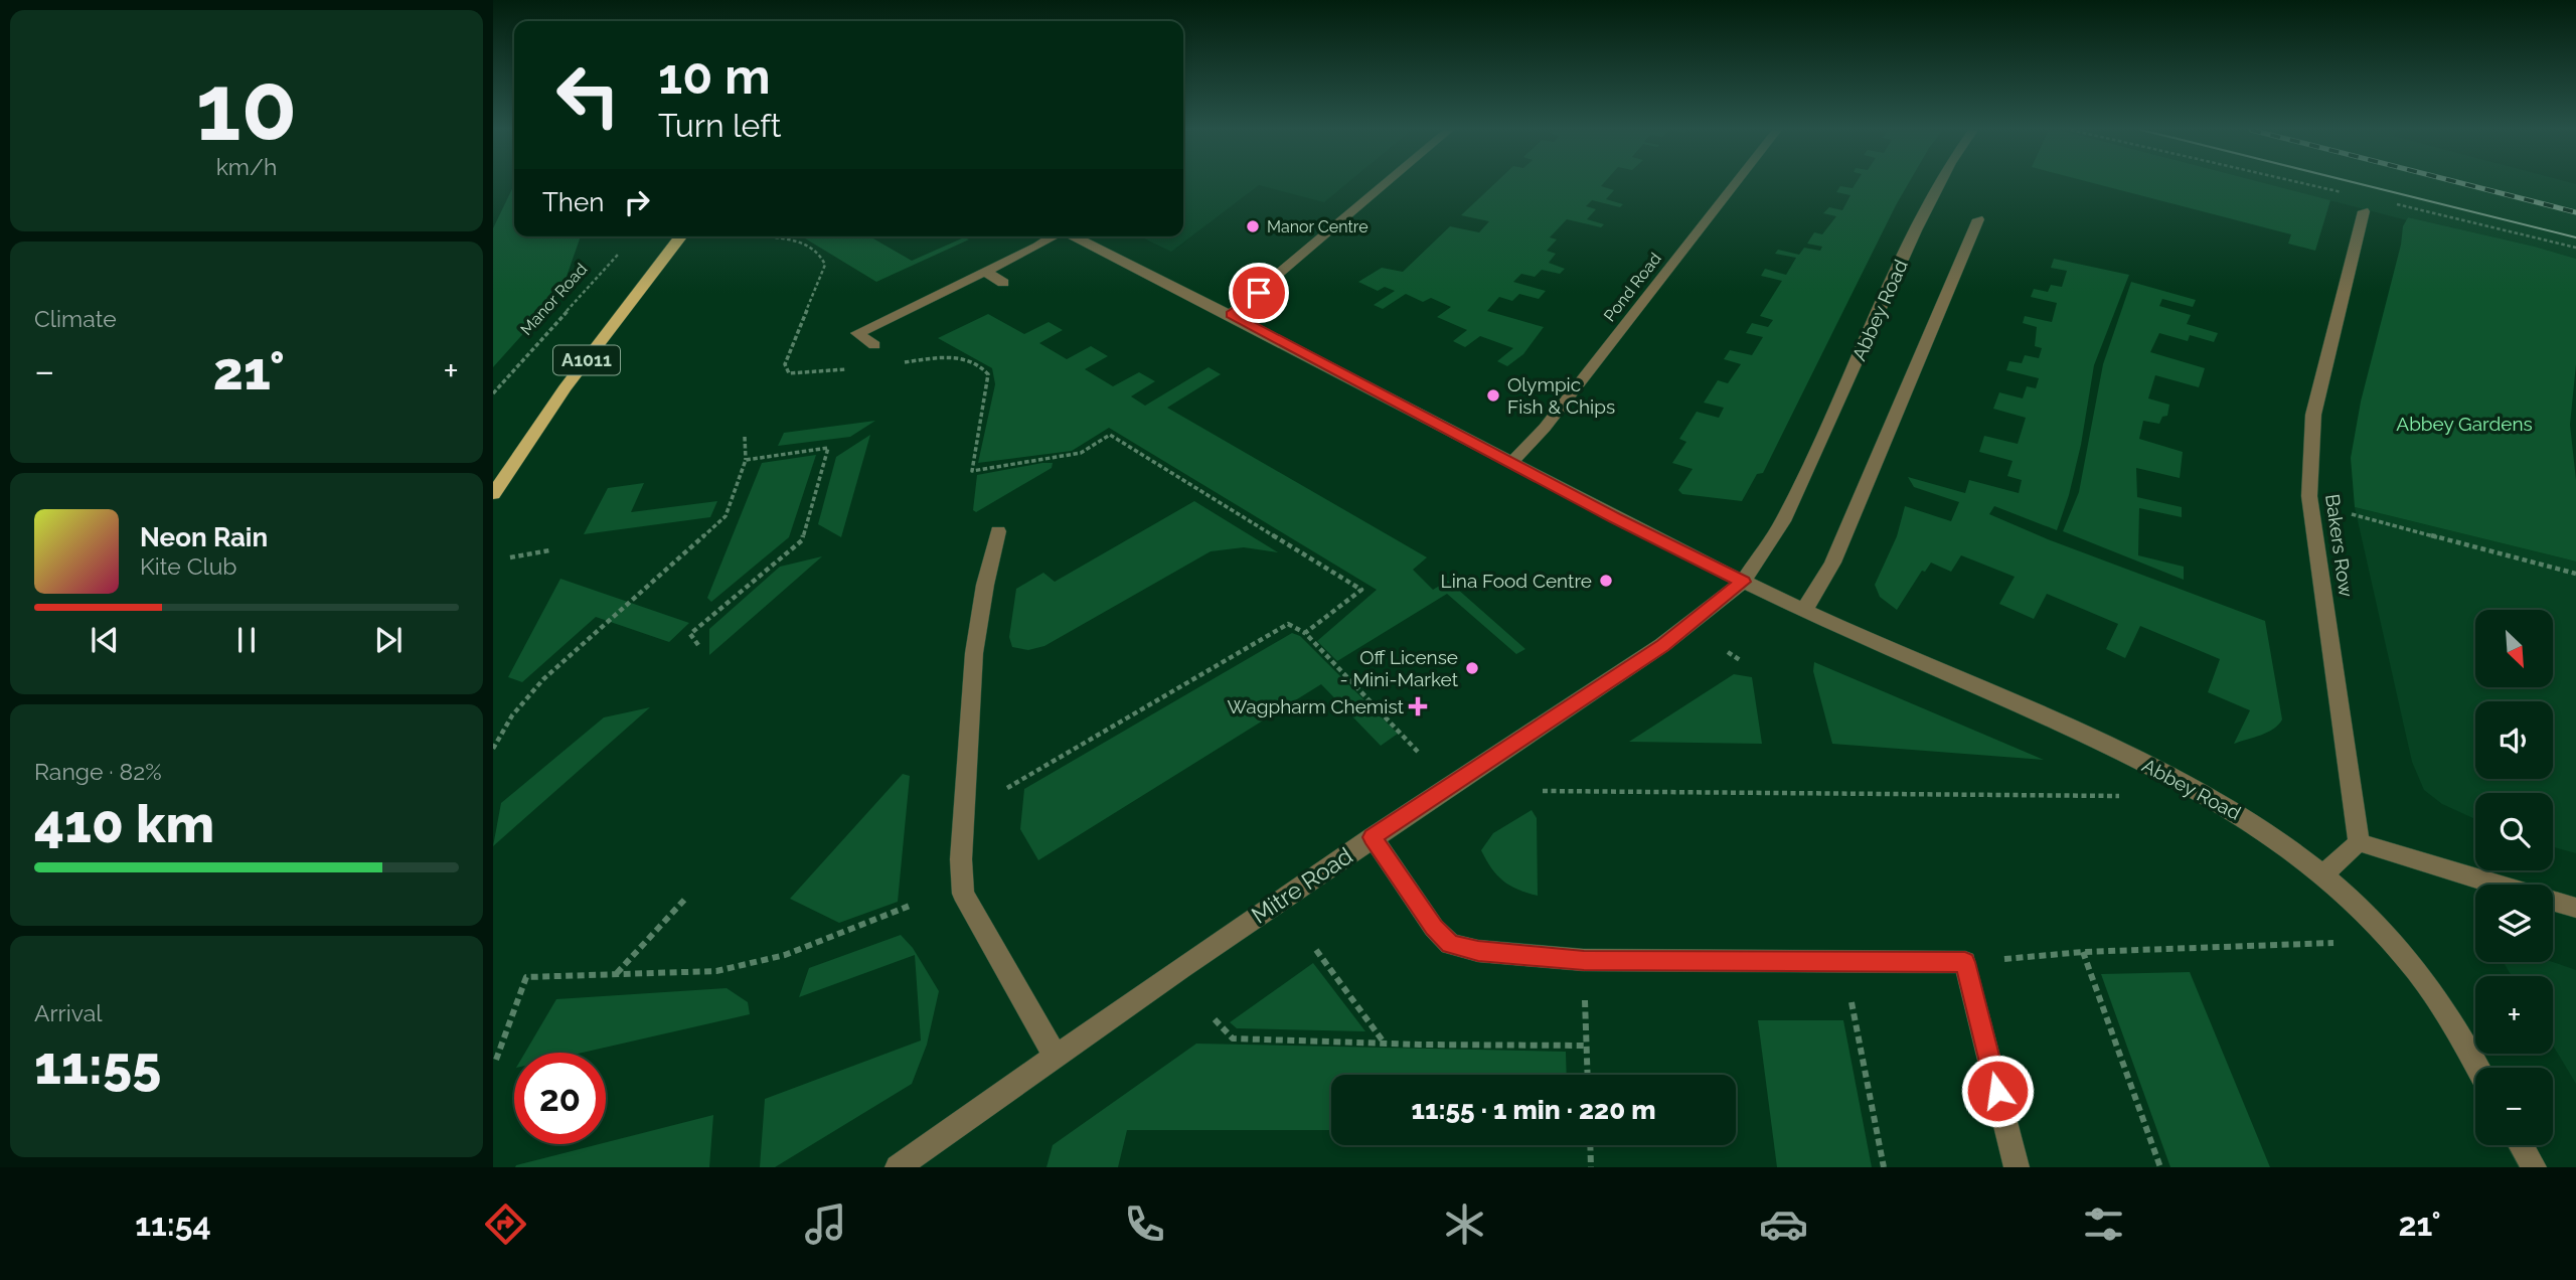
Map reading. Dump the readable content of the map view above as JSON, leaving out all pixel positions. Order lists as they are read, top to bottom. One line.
{"streets":{"main road":["A1011"],"street":["Pond Road","Abbey Road","Bakers Row","Mitre Road"],"path":["Manor Road"]},"crossings":[["Abbey Road","Mitre Road"]],"parks":["Abbey Gardens"],"places":{"other":["Manor Centre","Olympic Fish & Chips","Lina Food Centre","Off License - Mini-Market"],"health":["Wagpharm Chemist"]},"north":"bottom right","page":{"tile":[["10","km/h"],"Climate",["Range · 82%","410 km"],["Arrival","11:55"]],"turn":["10 m","Turn left"],"then":"Then","heat":["−","21°","+"],"song":["Neon Rain","Kite Club"],"map_buttons":["+","−"],"limit":"20","trip":"11:55 · 1 min · 220 m","tabs":["11:54","21°"]}}
